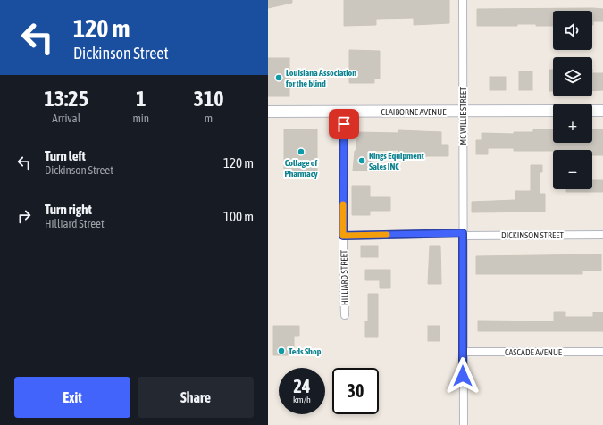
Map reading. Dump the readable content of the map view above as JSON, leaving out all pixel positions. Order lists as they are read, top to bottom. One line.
{"streets":{"street":["CLAIBORNE AVENUE","MC WILLIE STREET","DICKINSON STREET","HILLIARD STREET","CASCADE AVENUE"]},"crossings":[["CLAIBORNE AVENUE","MC WILLIE STREET"],["CLAIBORNE AVENUE","HILLIARD STREET"],["MC WILLIE STREET","DICKINSON STREET"],["MC WILLIE STREET","CASCADE AVENUE"],["DICKINSON STREET","HILLIARD STREET"]],"places":["Louisiana Association for the blind","Collage of Pharmacy","Kings Equipment Sales INC","Teds Shop"],"page":{"turn":["120 m","Dickinson Street"],"map_buttons":["+","−"],"eta":["13:25","Arrival","1","min","310","m"],"list":[{"name":"Turn left","note":"Dickinson Street","value":"120 m"},{"name":"Turn right","note":"Hilliard Street","value":"100 m"}],"speed":"24 km/h","limit":"30","buttons":["Exit","Share"]}}
